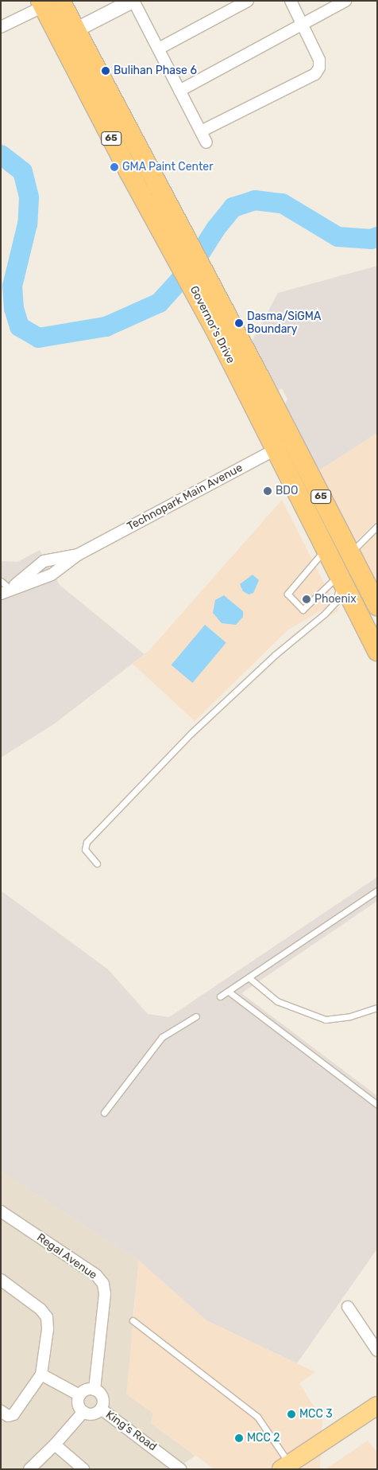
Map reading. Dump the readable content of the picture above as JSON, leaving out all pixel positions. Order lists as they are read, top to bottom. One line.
{"streets":{"highway":["65","Governor's Drive"],"street":["Technopark Main Avenue","Regal Avenue","King's Road"]},"crossings":[["Governor's Drive","Technopark Main Avenue"],["Regal Avenue","King's Road"]],"places":["Bulihan Phase 6","GMA Paint Center","Dasma/SiGMA Boundary","BDO","Phoenix","MCC 3","MCC 2"]}
